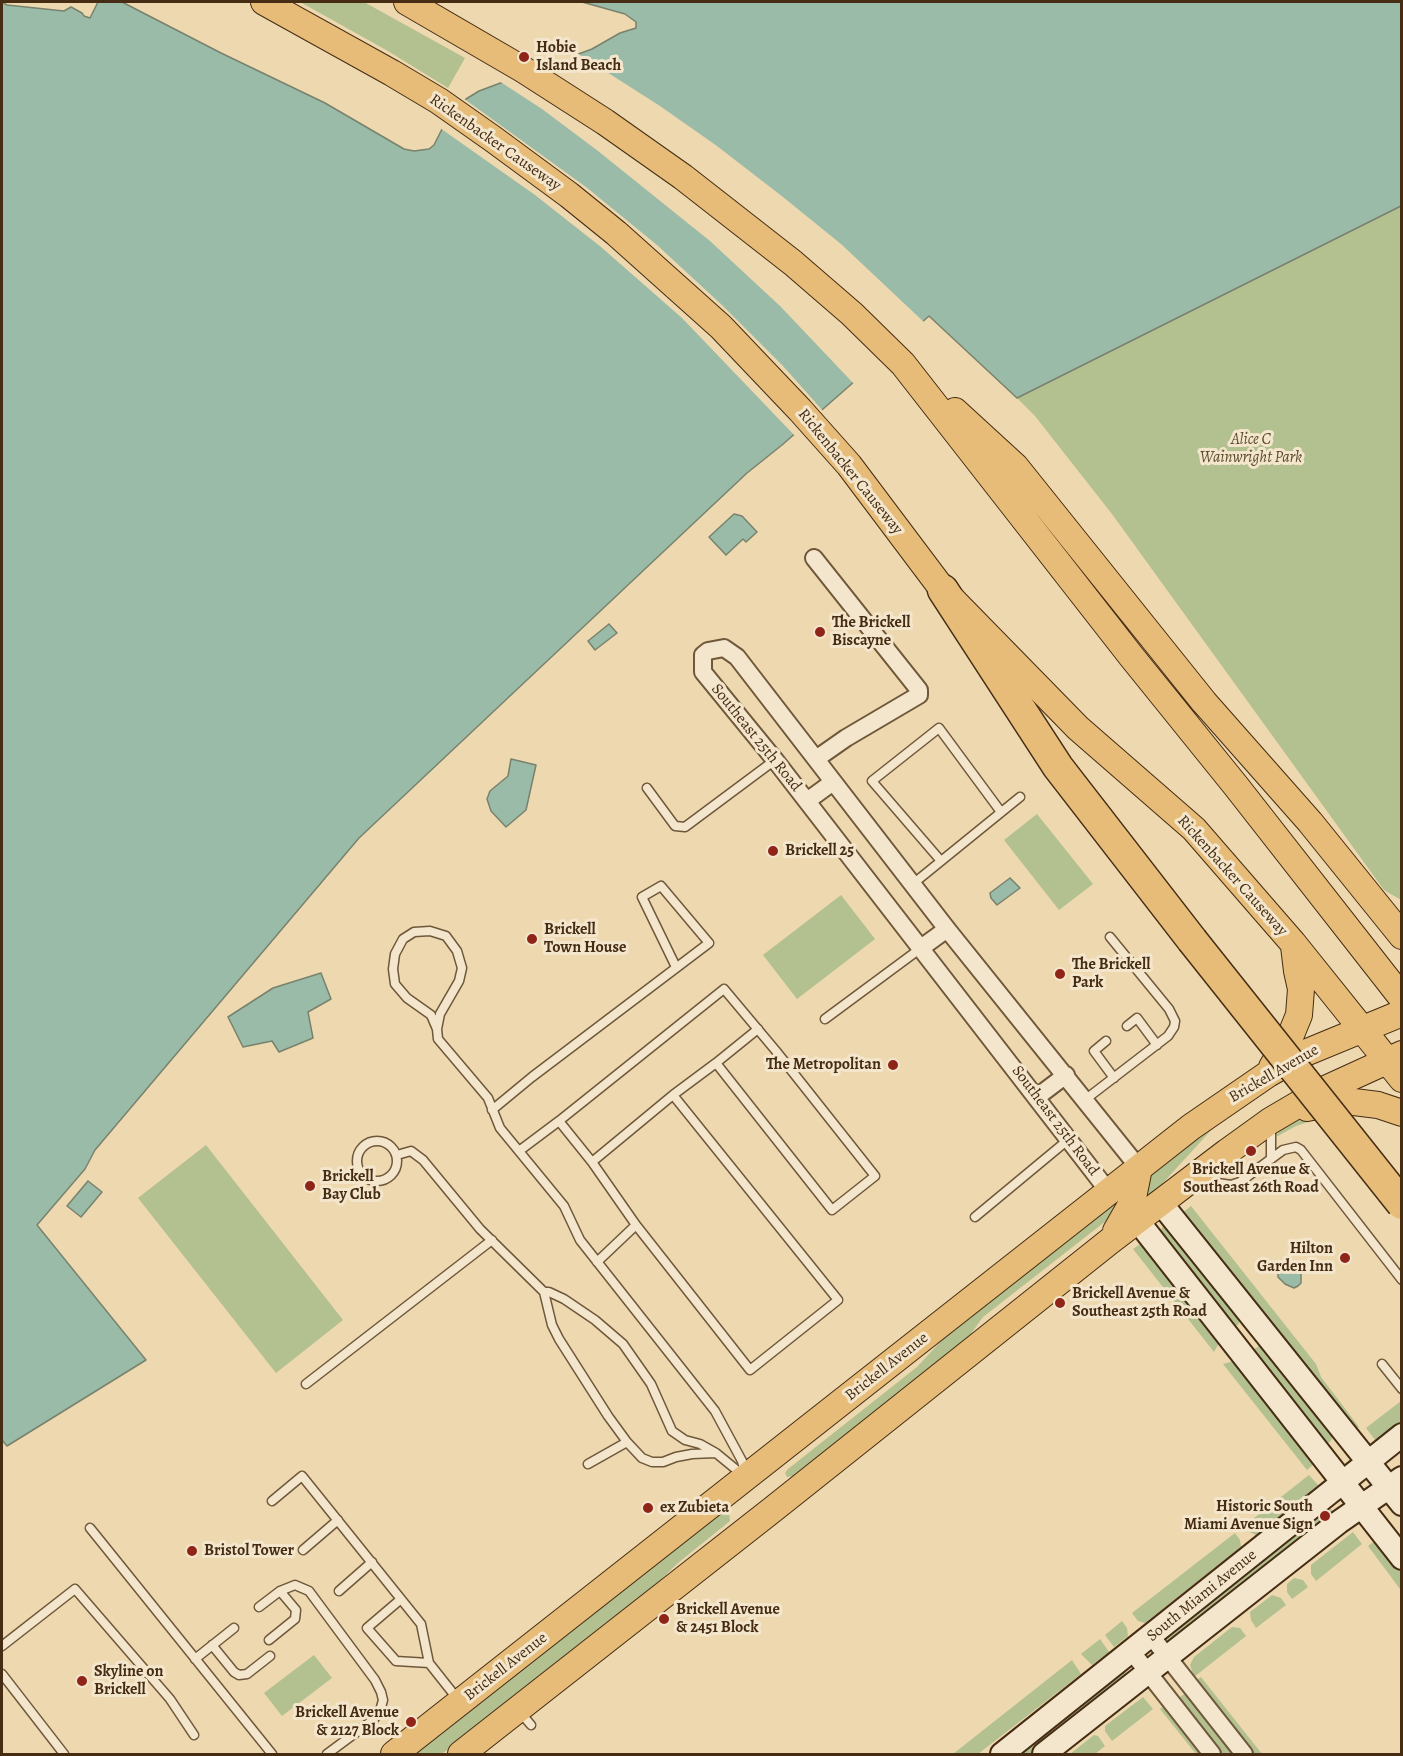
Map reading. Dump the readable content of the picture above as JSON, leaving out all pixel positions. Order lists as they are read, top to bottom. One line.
{"streets":{"main road":["Rickenbacker Causeway","Brickell Avenue","South Miami Avenue"],"street":["Southeast 25th Road"]},"crossings":[["Rickenbacker Causeway","Brickell Avenue"],["Southeast 25th Road","Brickell Avenue"]],"parks":["Alice C Wainwright Park"],"places":["Hobie Island Beach","The Brickell Biscayne","Brickell 25","Brickell Town House","The Brickell Park","The Metropolitan","Brickell Avenue & Southeast 26th Road","Brickell Bay Club","Hilton Garden Inn","Brickell Avenue & Southeast 25th Road","ex Zubieta","Historic South Miami Avenue Sign","Bristol Tower","Brickell Avenue & 2451 Block","Skyline on Brickell","Brickell Avenue & 2127 Block"]}
